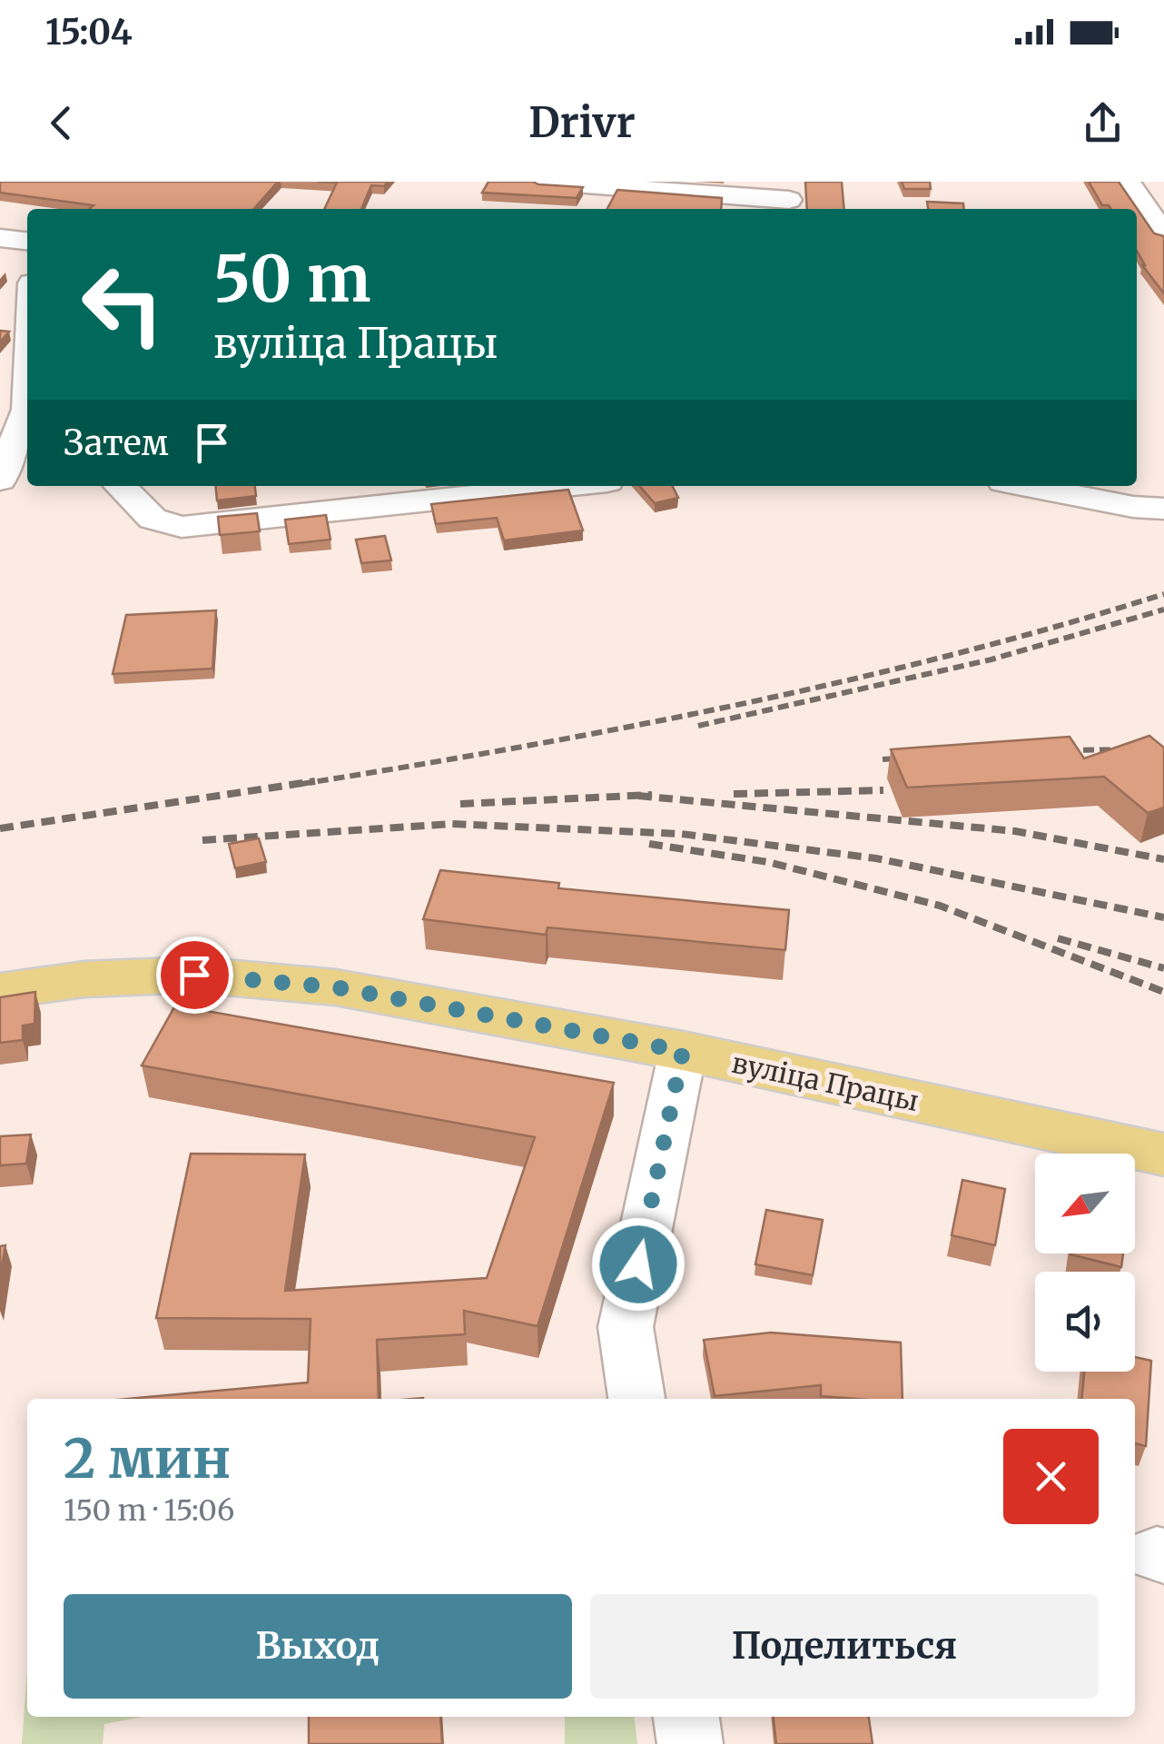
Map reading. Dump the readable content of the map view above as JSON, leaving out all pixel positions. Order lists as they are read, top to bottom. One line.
{"streets":{"main road":["вуліца Працы"]},"north":"bottom left","page":{"status":"15:04","header":"Drivr","turn":["50 m","вуліца Працы"],"then":"Затем","heading":["2 мин","150 m · 15:06"],"buttons":["Выход","Поделиться"]}}
